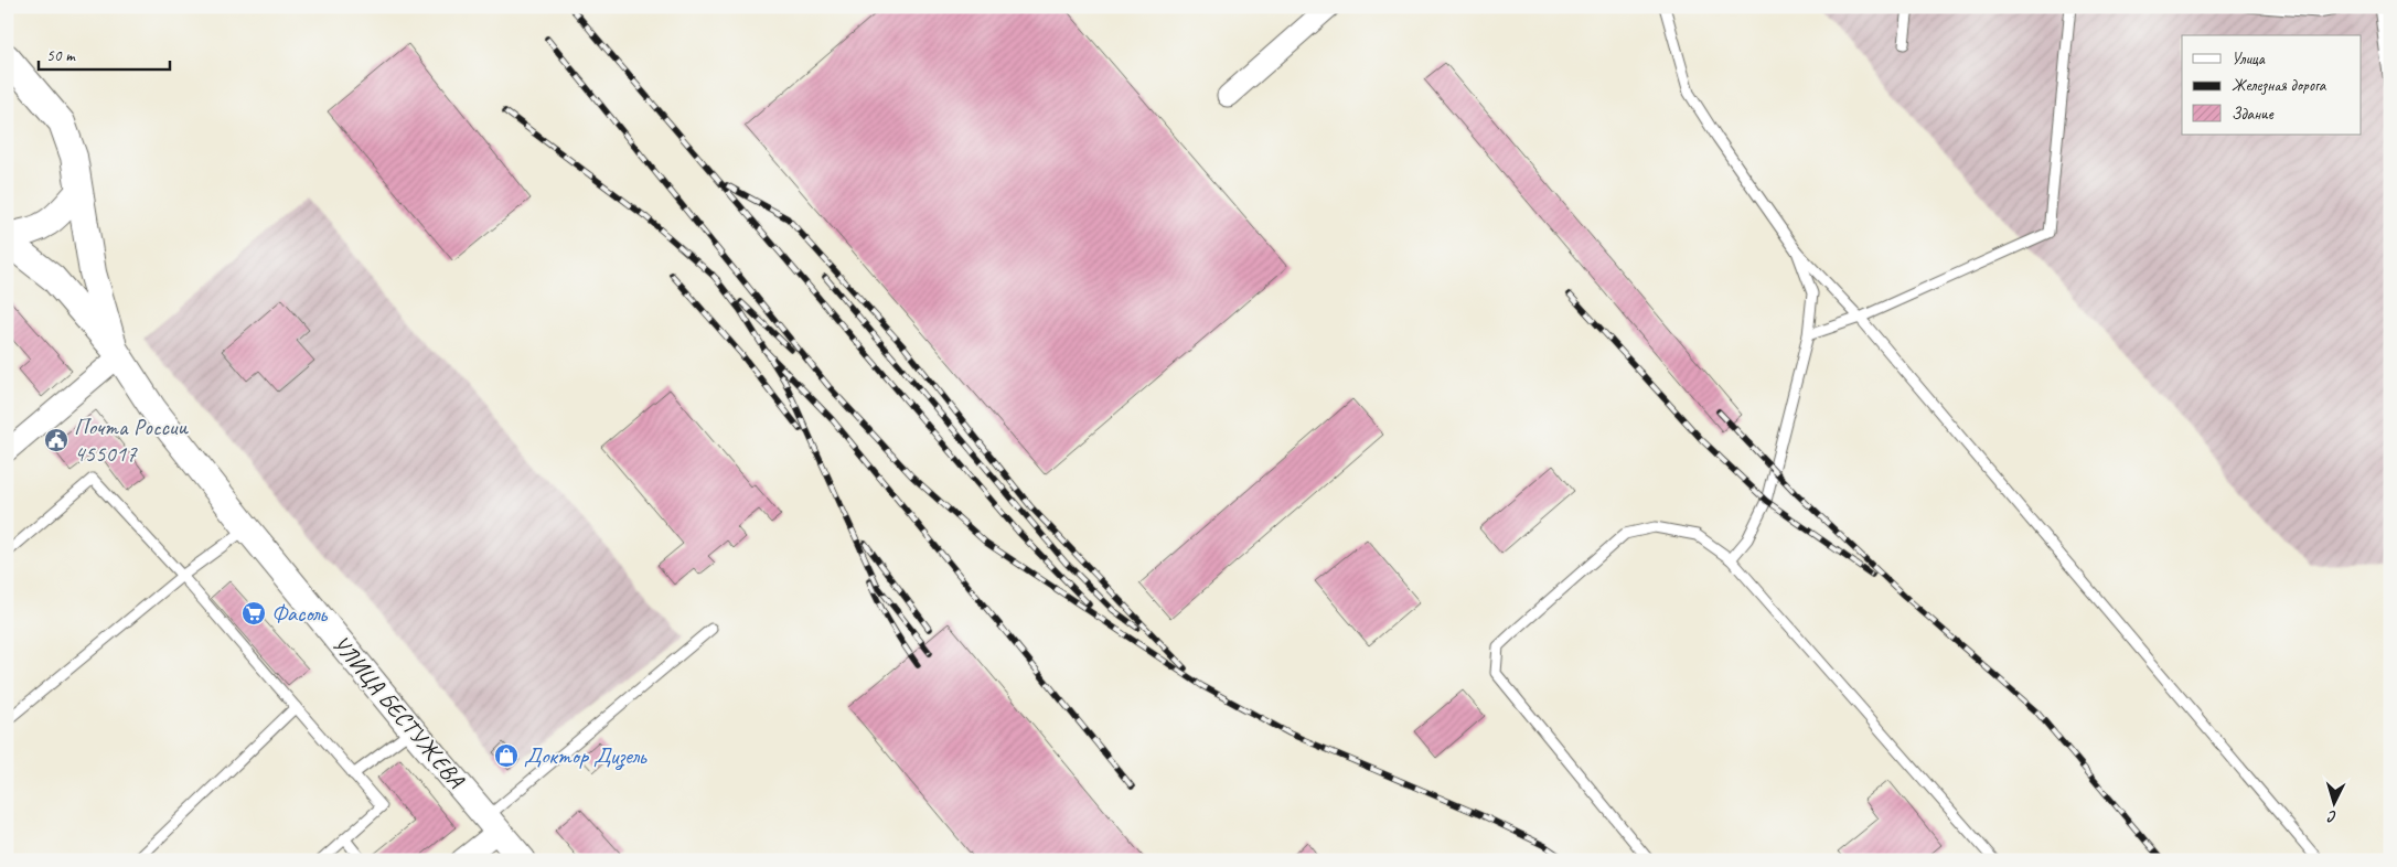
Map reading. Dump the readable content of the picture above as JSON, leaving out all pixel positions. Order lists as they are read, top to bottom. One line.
{"streets":{"street":["УЛИЦА БЕСТУЖЕВА"]},"places":{"public building":["Почта России 455017"],"supermarket":["Фасоль"],"shop":["Доктор Дизель"]},"legend":["Улица","Железная дорога","Здание"],"scale_bar":"50 m","north":"bottom"}
